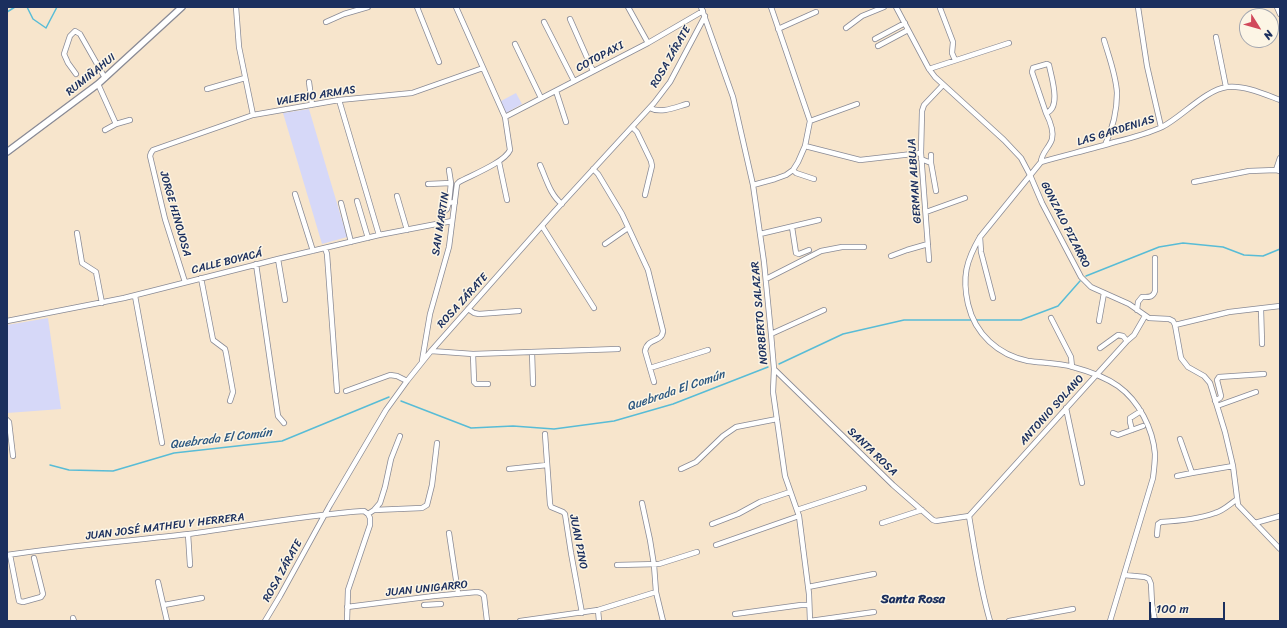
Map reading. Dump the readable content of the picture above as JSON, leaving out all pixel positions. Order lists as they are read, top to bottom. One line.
{"streets":{"street":["COTOPAXI","ROSA ZÁRATE","RUMIÑAHUI","VALERIO ARMAS","LAS GARDENIAS","GERMAN ALBUJA","JORGE HINOJOSA","SAN MARTIN","GONZALO PIZARRO","CALLE BOYACÁ","NORBERTO SALAZAR","ANTONIO SOLANO","SANTA ROSA","JUAN JOSÉ MATHEU Y HERRERA","JUAN PINO","JUAN UNIGARRO"]},"crossings":[["COTOPAXI","ROSA ZÁRATE"],["COTOPAXI","SAN MARTIN"],["COTOPAXI","NORBERTO SALAZAR"],["ROSA ZÁRATE","SAN MARTIN"],["ROSA ZÁRATE","NORBERTO SALAZAR"],["ROSA ZÁRATE","JUAN JOSÉ MATHEU Y HERRERA"],["VALERIO ARMAS","JORGE HINOJOSA"],["GERMAN ALBUJA","GONZALO PIZARRO"],["JORGE HINOJOSA","CALLE BOYACÁ"],["SAN MARTIN","CALLE BOYACÁ"],["GONZALO PIZARRO","ANTONIO SOLANO"],["NORBERTO SALAZAR","SANTA ROSA"],["ANTONIO SOLANO","SANTA ROSA"]],"districts":["Santa Rosa"],"water":["Quebrada El Común"],"scale_bar":"100 m","north":"bottom right"}
